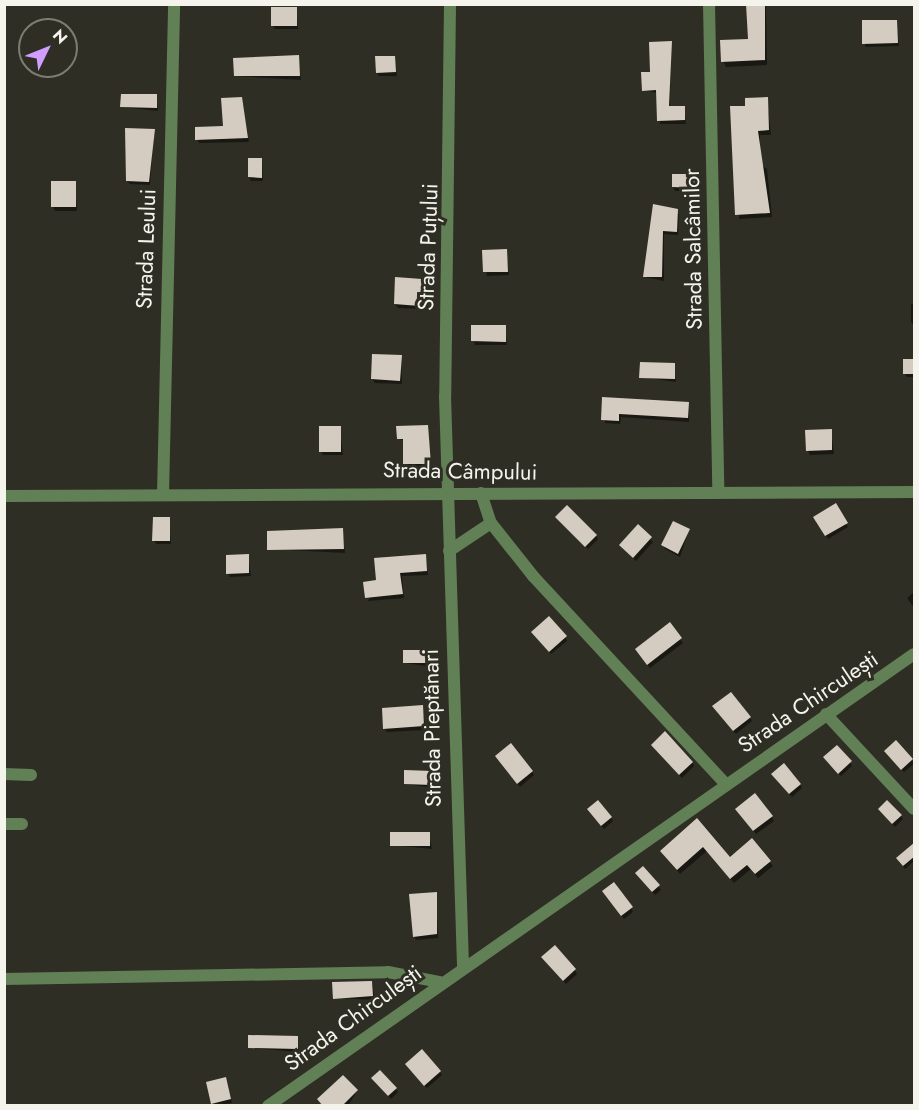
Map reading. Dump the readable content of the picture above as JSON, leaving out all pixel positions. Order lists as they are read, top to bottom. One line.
{"streets":{"street":["Strada Puțului","Strada Leului","Strada Salcâmilor","Strada Câmpului","Strada Chirculești","Strada Pieptănari"]},"crossings":[["Strada Puțului","Strada Câmpului"],["Strada Puțului","Strada Pieptănari"],["Strada Leului","Strada Câmpului"],["Strada Salcâmilor","Strada Câmpului"],["Strada Câmpului","Strada Pieptănari"],["Strada Chirculești","Strada Pieptănari"]],"north":"top right"}
